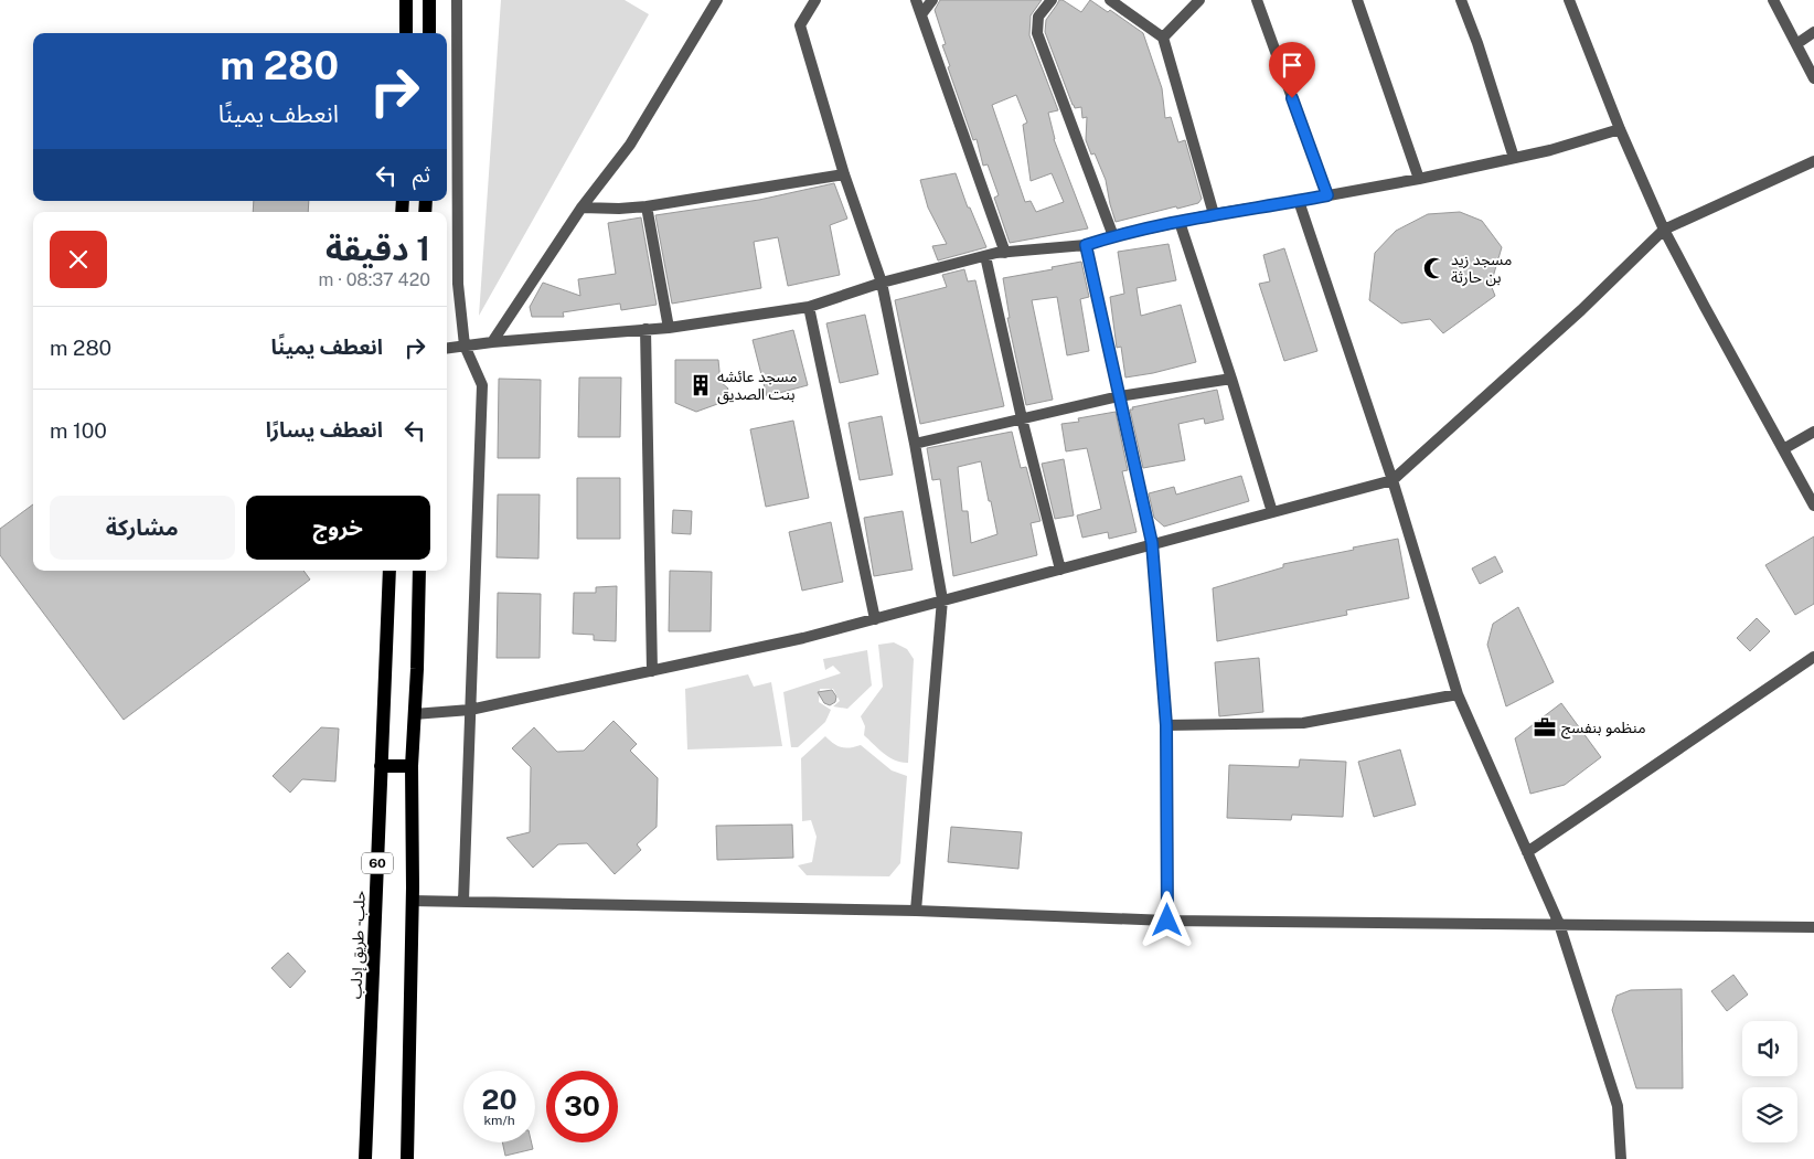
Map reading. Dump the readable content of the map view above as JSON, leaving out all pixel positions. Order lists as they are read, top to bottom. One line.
{"streets":{"main road":["60","حلب - طريق إدلب"]},"places":{"mosque":["مسجد زيد بن حارثة"],"building":["مسجد عائشه بنت الصديق"],"office":["منظمو بنفسج"]},"page":{"turn":["280 m","انعطف يمينًا"],"then":"ثم","heading":["1 دقيقة","420 m · 08:37"],"list":[{"name":"انعطف يمينًا","value":"280 m"},{"name":"انعطف يسارًا","value":"100 m"}],"buttons":["خروج","مشاركة"],"speed":"20 km/h","limit":"30"}}
